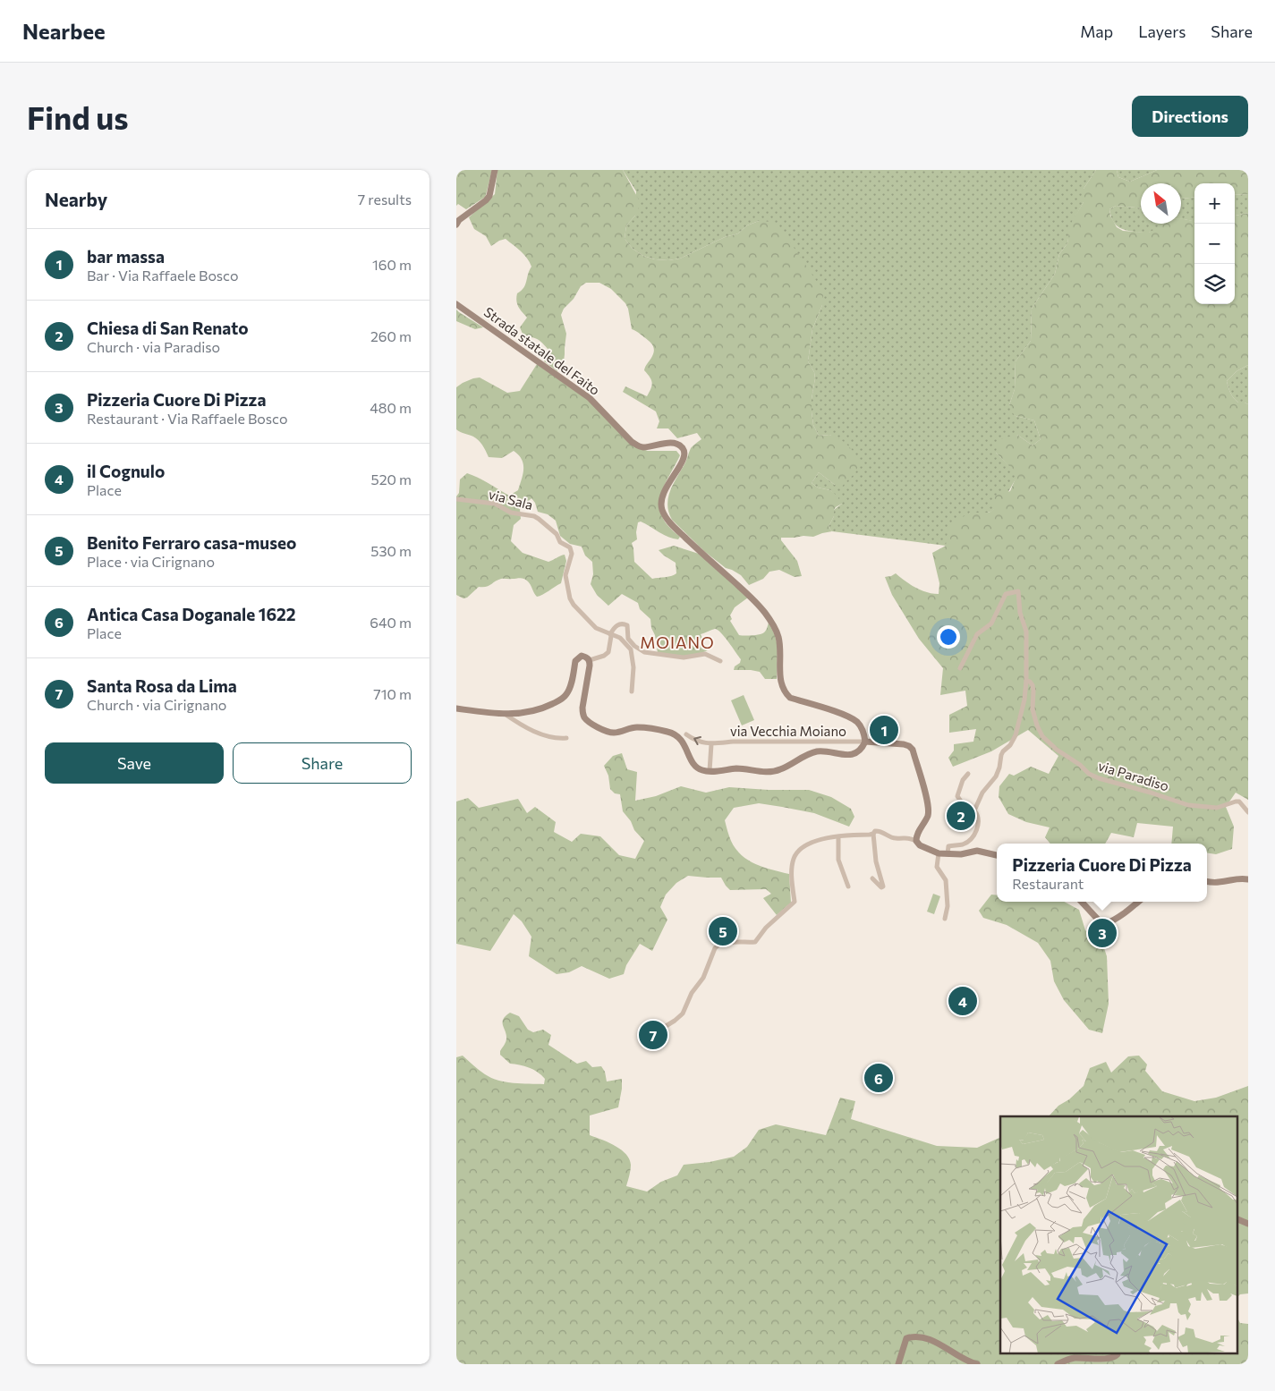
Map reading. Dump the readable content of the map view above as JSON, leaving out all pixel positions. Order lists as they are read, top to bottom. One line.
{"streets":{"street":["Strada statale del Faito","via Sala","via Vecchia Moiano","via Paradiso"]},"crossings":[["Strada statale del Faito","via Vecchia Moiano"]],"districts":["MOIANO"],"north":"top left","page":{"header":"Nearbee","nav":["Map","Layers","Share"],"buttons":["Directions",["Save","Share"]],"title":"Find us","heading":["Nearby","7 results"],"map_buttons":["+","−"],"list":[{"mark":"1","name":"bar massa","note":"Bar · Via Raffaele Bosco","value":"160 m"},{"mark":"2","name":"Chiesa di San Renato","note":"Church · via Paradiso","value":"260 m"},{"mark":"3","name":"Pizzeria Cuore Di Pizza","note":"Restaurant · Via Raffaele Bosco","value":"480 m"},{"mark":"4","name":"il Cognulo","note":"Place","value":"520 m"},{"mark":"5","name":"Benito Ferraro casa-museo","note":"Place · via Cirignano","value":"530 m"},{"mark":"6","name":"Antica Casa Doganale 1622","note":"Place","value":"640 m"},{"mark":"7","name":"Santa Rosa da Lima","note":"Church · via Cirignano","value":"710 m"}],"pins":["1","2","5","3","4","7","6"],"popup":["Pizzeria Cuore Di Pizza","Restaurant"]}}
